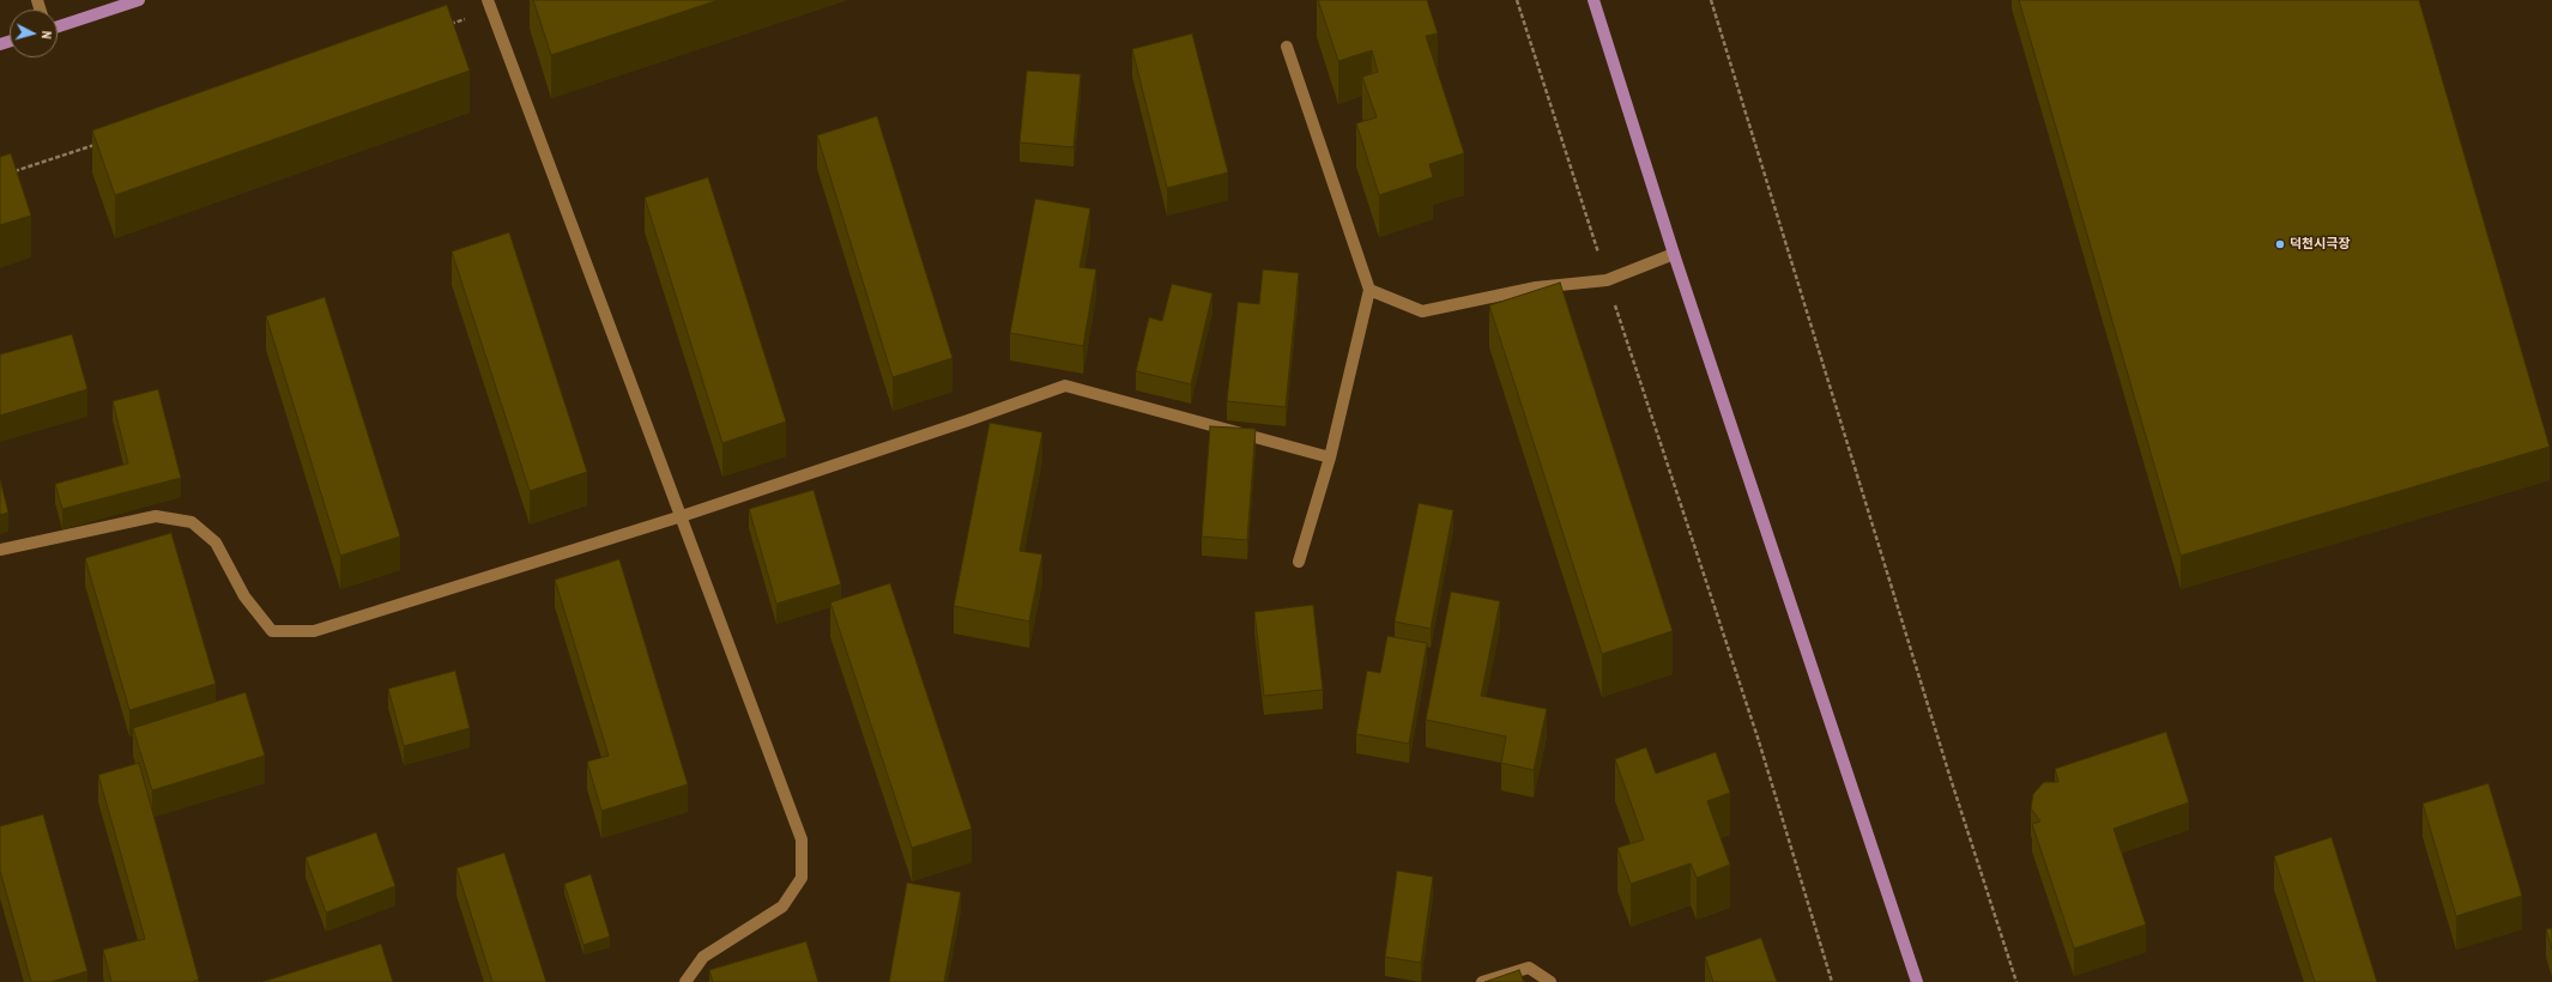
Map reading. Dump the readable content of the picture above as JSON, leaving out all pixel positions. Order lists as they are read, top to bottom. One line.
{"places":["덕천시극장"],"north":"right"}
